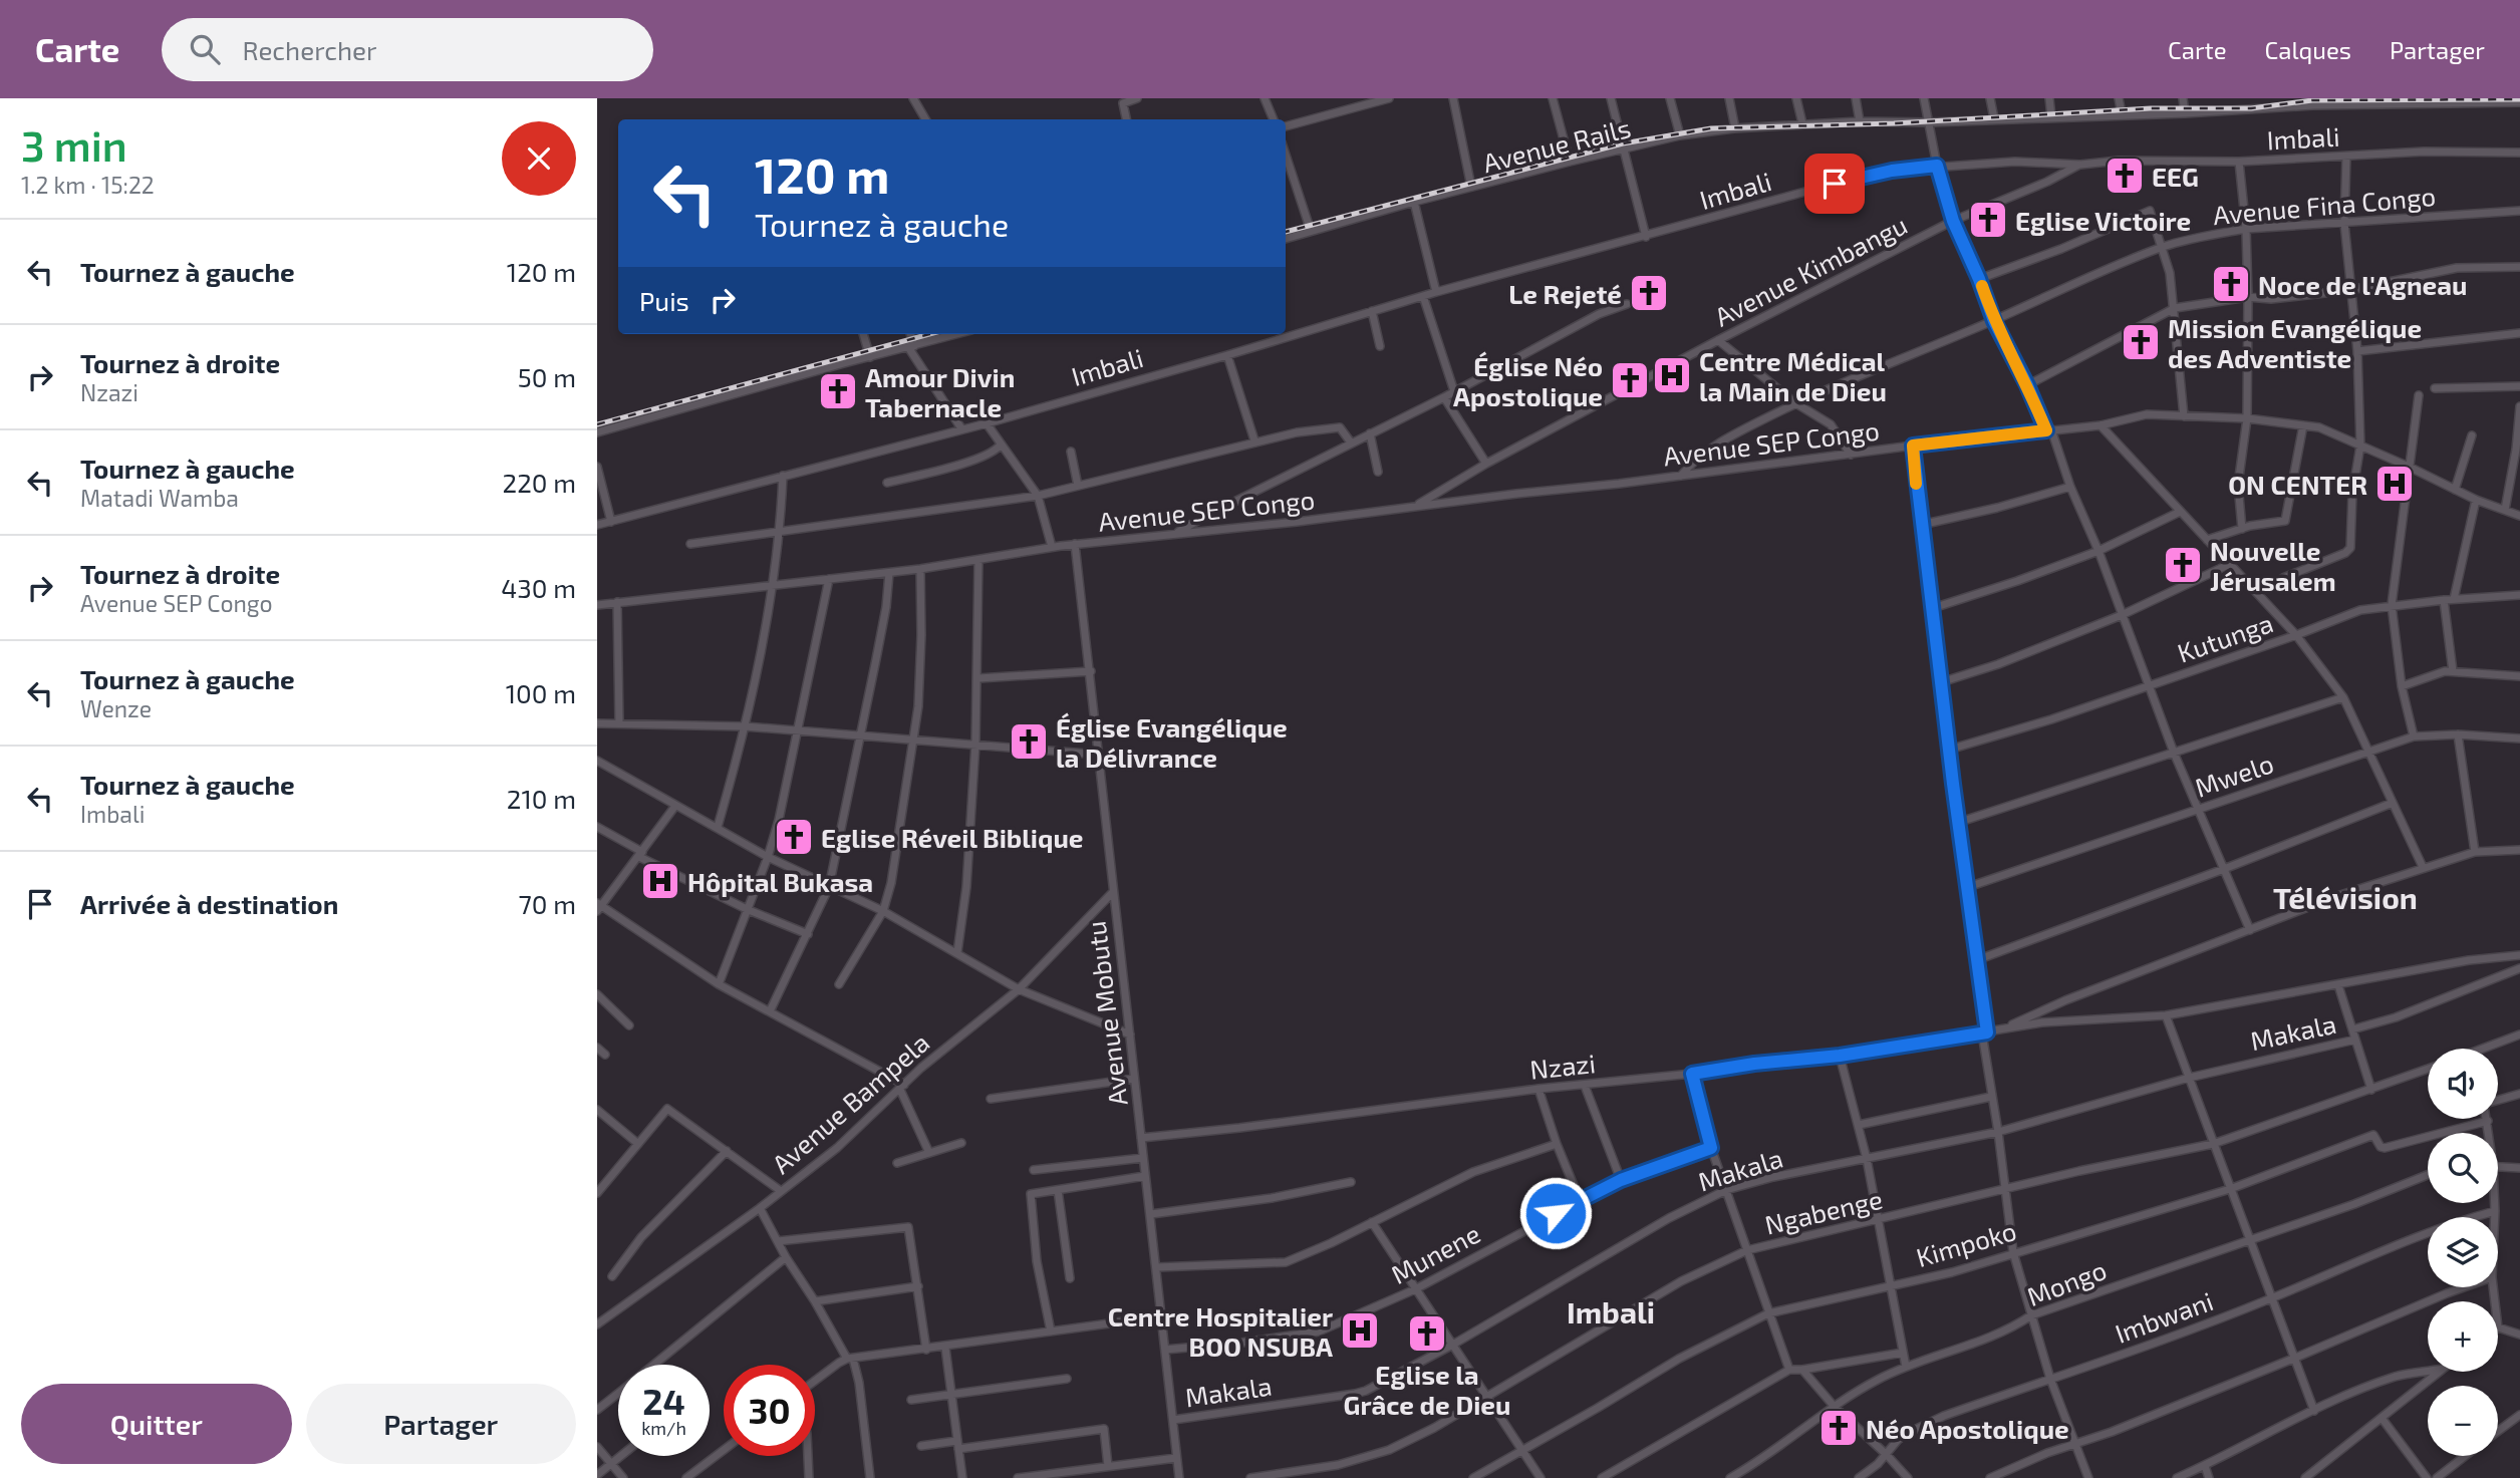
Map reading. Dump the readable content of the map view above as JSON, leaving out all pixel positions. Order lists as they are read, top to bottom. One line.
{"streets":{"street":["Imbali","Avenue Rails","Avenue Fina Congo","Avenue Kimbangu","Avenue SEP Congo","Kutunga","Mwelo","Avenue Mobutu","Makala","Nzazi","Avenue Bampela","Ngabenge","Kimpoko","Munene","Mongo","Imbwani"]},"crossings":[["Imbali","Avenue Kimbangu"],["Avenue Fina Congo","Avenue SEP Congo"],["Avenue Kimbangu","Avenue SEP Congo"],["Avenue SEP Congo","Avenue Mobutu"],["Avenue Mobutu","Makala"],["Avenue Mobutu","Nzazi"],["Avenue Mobutu","Avenue Bampela"],["Avenue Mobutu","Munene"]],"districts":["Télévision","Imbali"],"places":{"church":["EEG","Eglise Victoire","Noce de l'Agneau","Le Rejeté","Mission Evangélique des Adventiste","Église Néo Apostolique","Amour Divin Tabernacle","Nouvelle Jérusalem","Église Evangélique la Délivrance","Eglise Réveil Biblique","Eglise la Grâce de Dieu","Néo Apostolique"],"hospital":["Centre Médical la Main de Dieu","ON CENTER","Hôpital Bukasa","Centre Hospitalier BOO NSUBA"]},"page":{"header":"Carte","search":"Rechercher","nav":["Carte","Calques","Partager"],"heading":["3 min","1.2 km · 15:22"],"turn":["120 m","Tournez à gauche"],"list":[{"name":"Tournez à gauche","value":"120 m"},{"name":"Tournez à droite","note":"Nzazi","value":"50 m"},{"name":"Tournez à gauche","note":"Matadi Wamba","value":"220 m"},{"name":"Tournez à droite","note":"Avenue SEP Congo","value":"430 m"},{"name":"Tournez à gauche","note":"Wenze","value":"100 m"},{"name":"Tournez à gauche","note":"Imbali","value":"210 m"},{"name":"Arrivée à destination","value":"70 m"}],"then":"Puis","map_buttons":["+","−"],"speed":"24 km/h","limit":"30","buttons":["Quitter","Partager"]}}
